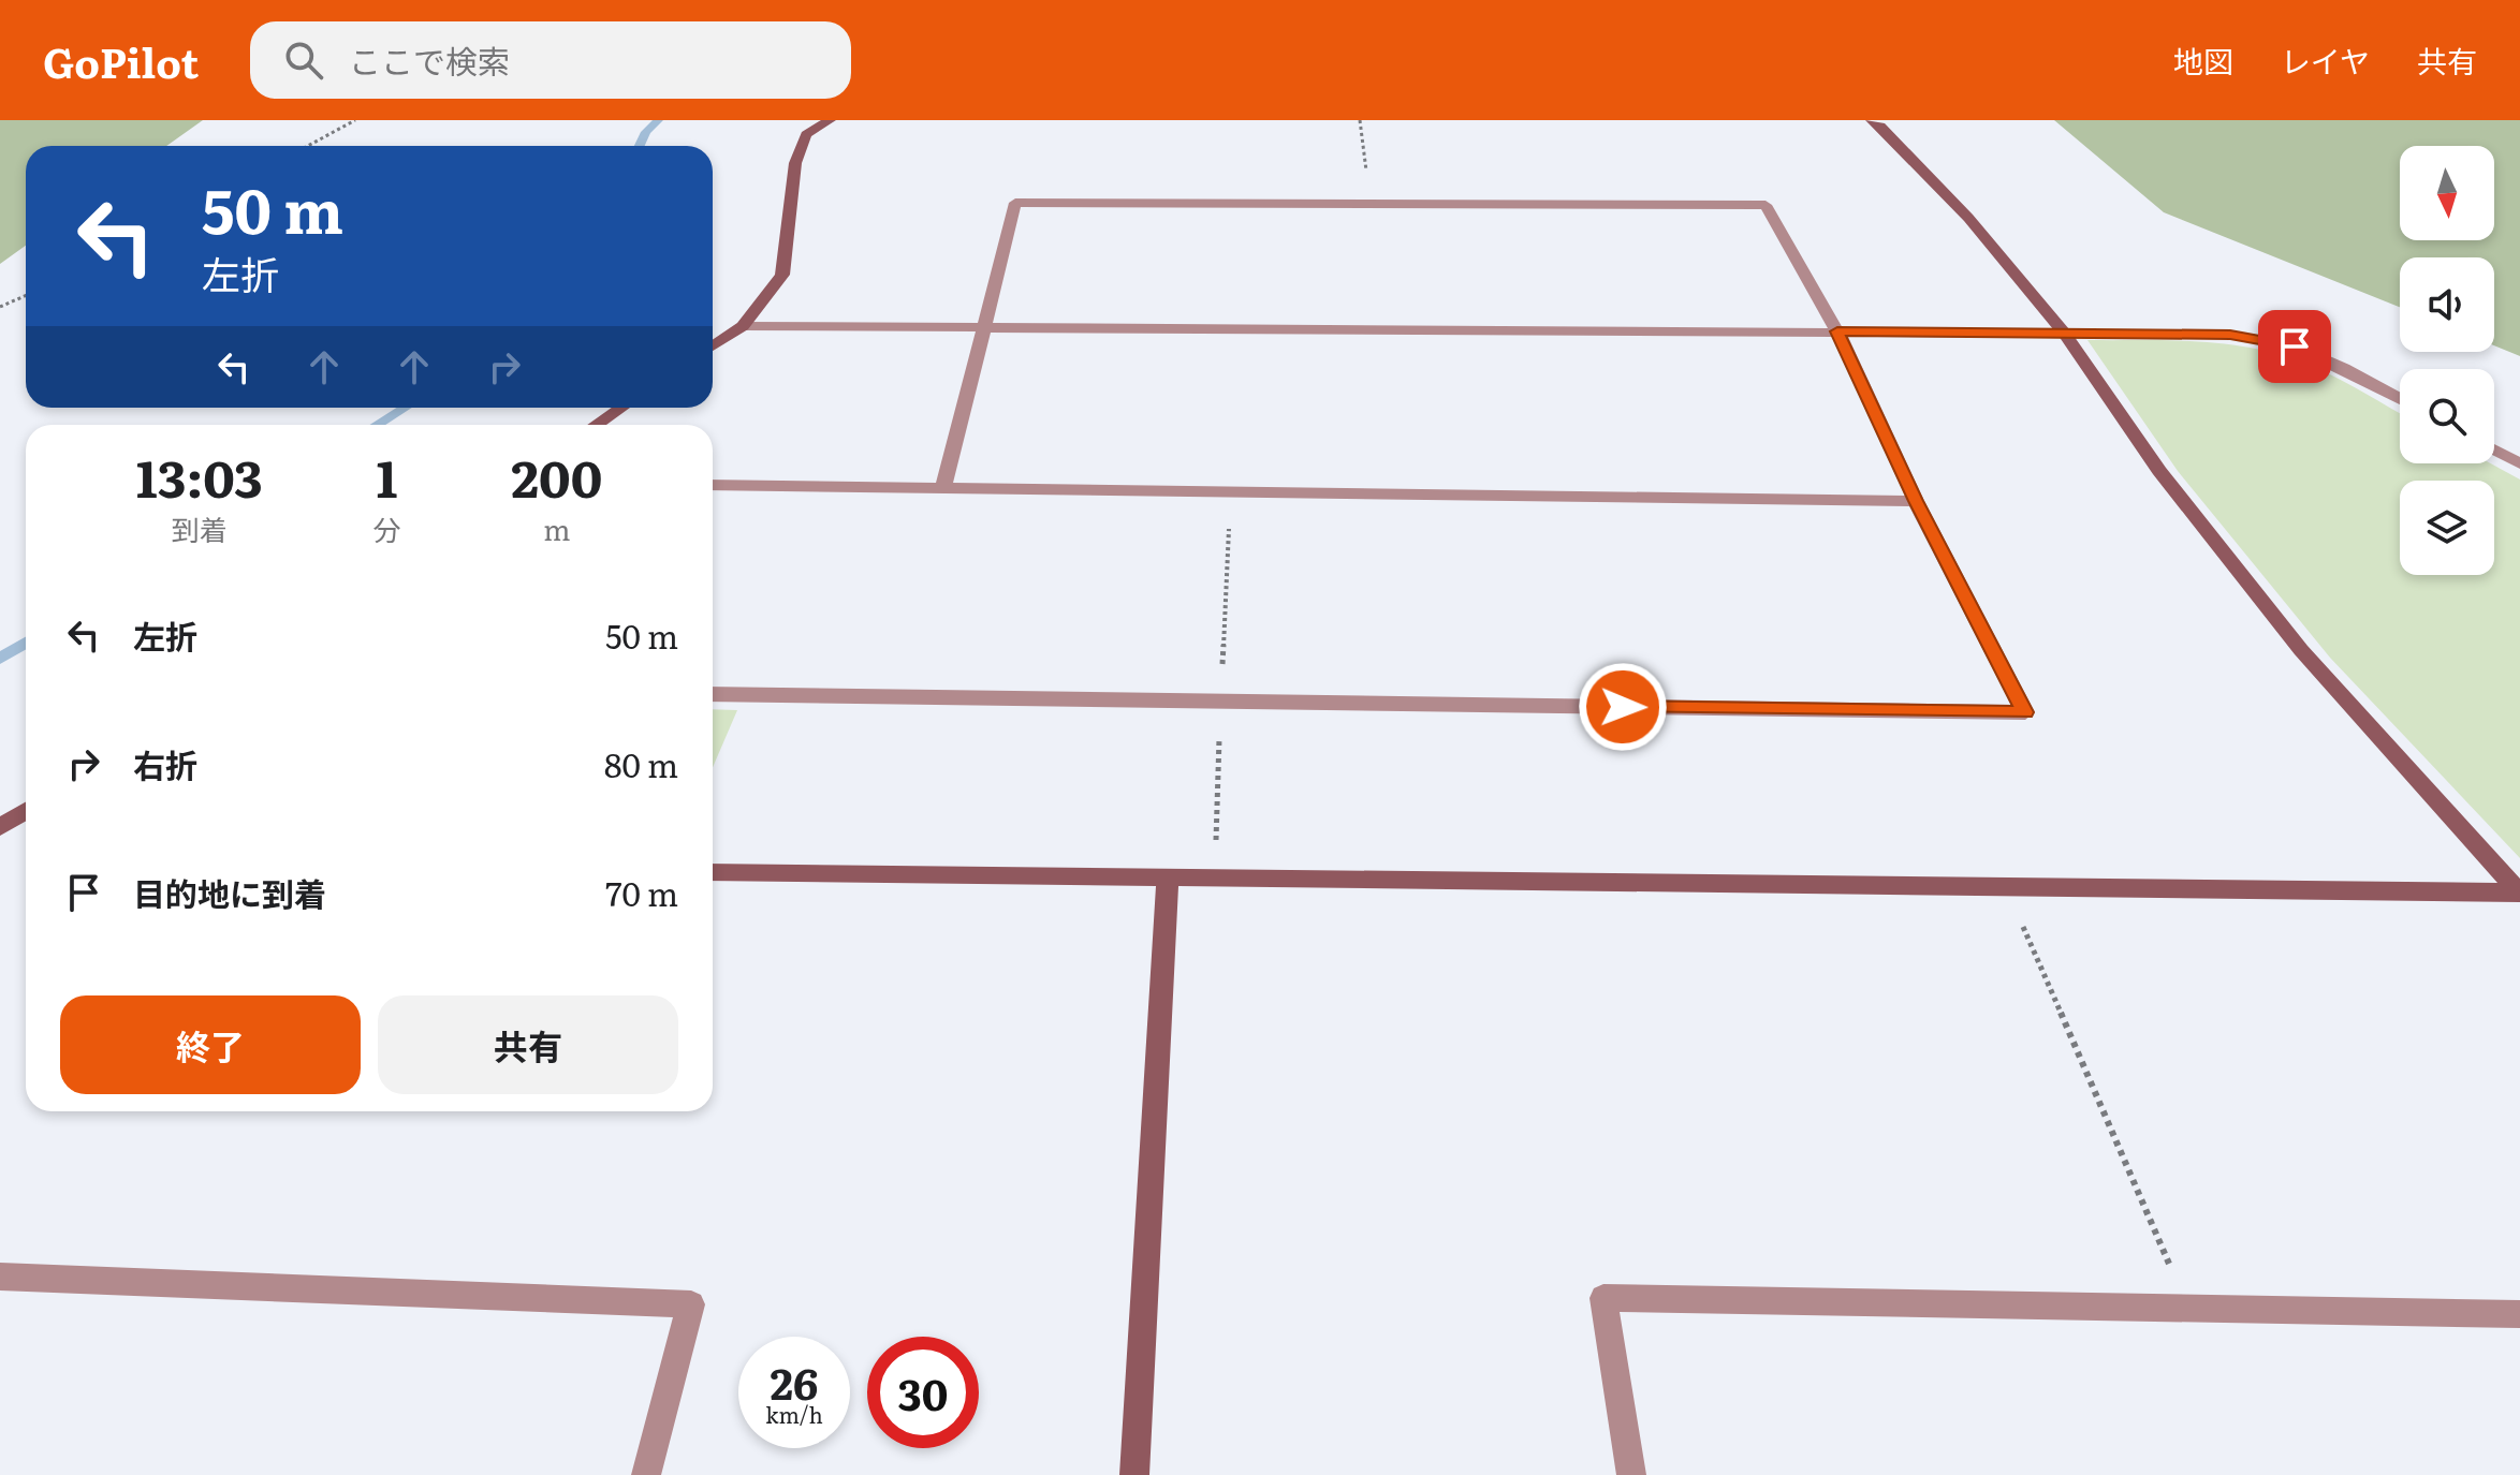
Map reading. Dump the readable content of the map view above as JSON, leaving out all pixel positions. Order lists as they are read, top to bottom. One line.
{"north":"bottom","page":{"header":"GoPilot","search":"ここで検索","nav":["地図","レイヤ","共有"],"turn":["50 m","左折"],"eta":["13:03","到着","1","分","200","m"],"list":[{"name":"左折","value":"50 m"},{"name":"右折","value":"80 m"},{"name":"目的地に到着","value":"70 m"}],"buttons":["終了","共有"],"speed":"26 km/h","limit":"30"}}
